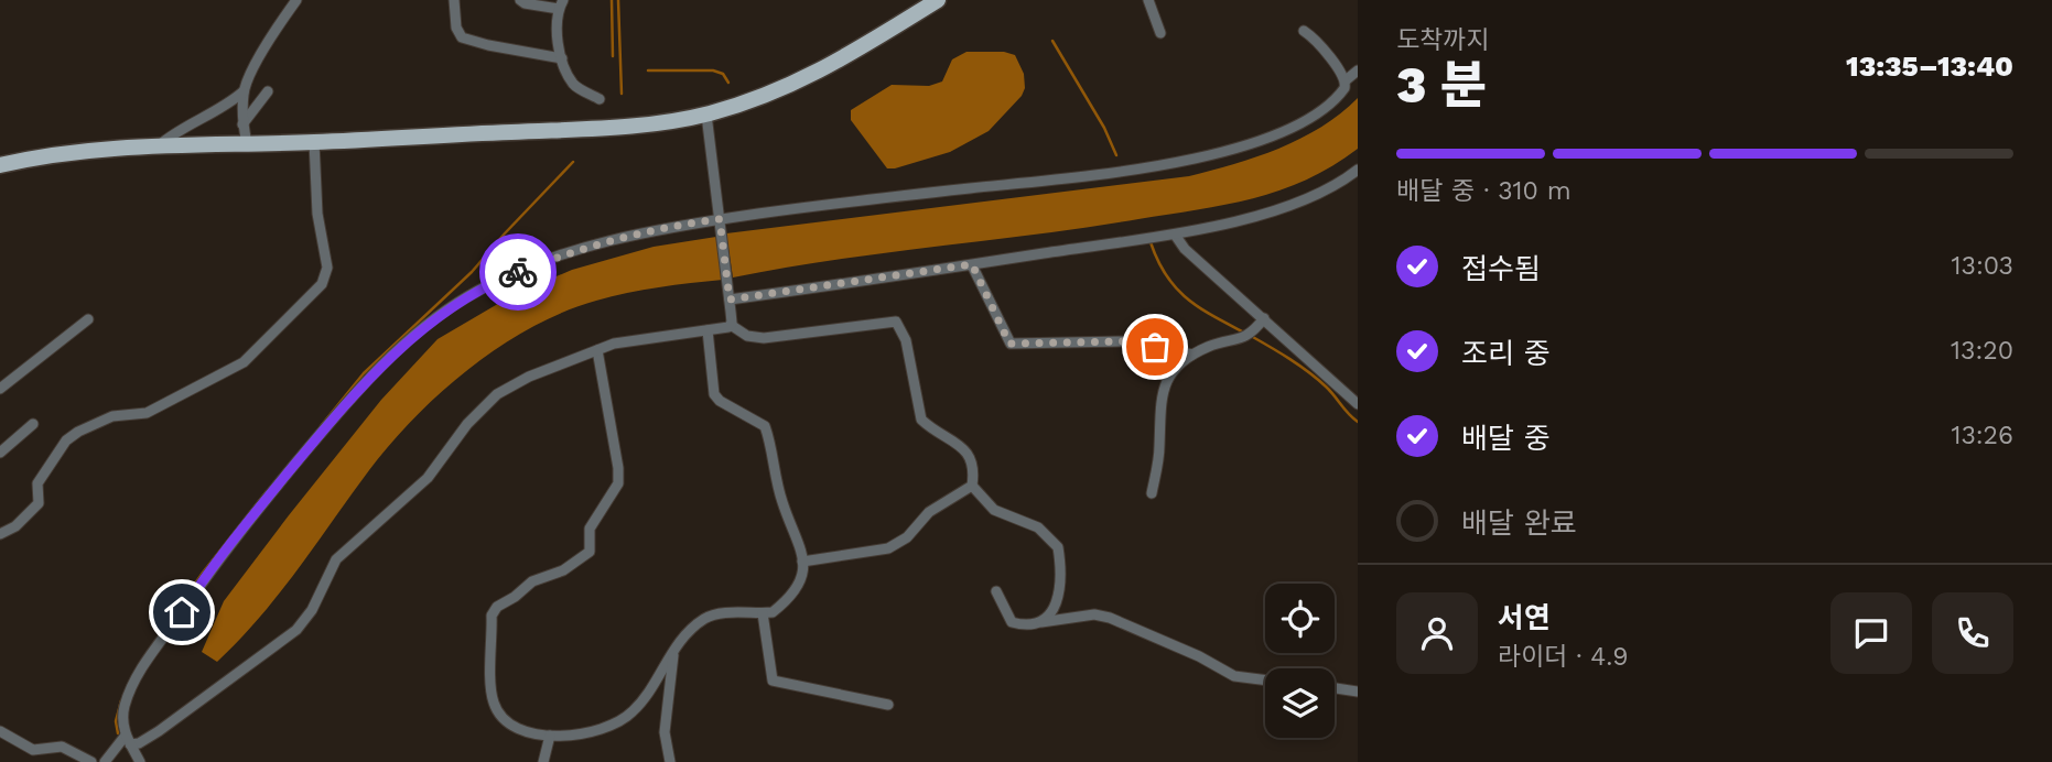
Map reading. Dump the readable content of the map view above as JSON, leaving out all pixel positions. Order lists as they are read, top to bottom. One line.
{"page":{"heading":["3 분","도착까지","13:35–13:40"],"panel":["서연","라이더 · 4.9"],"bar":"배달 중 · 310 m","list":[["접수됨","13:03"],["조리 중","13:20"],["배달 중","13:26"],"배달 완료"]}}
